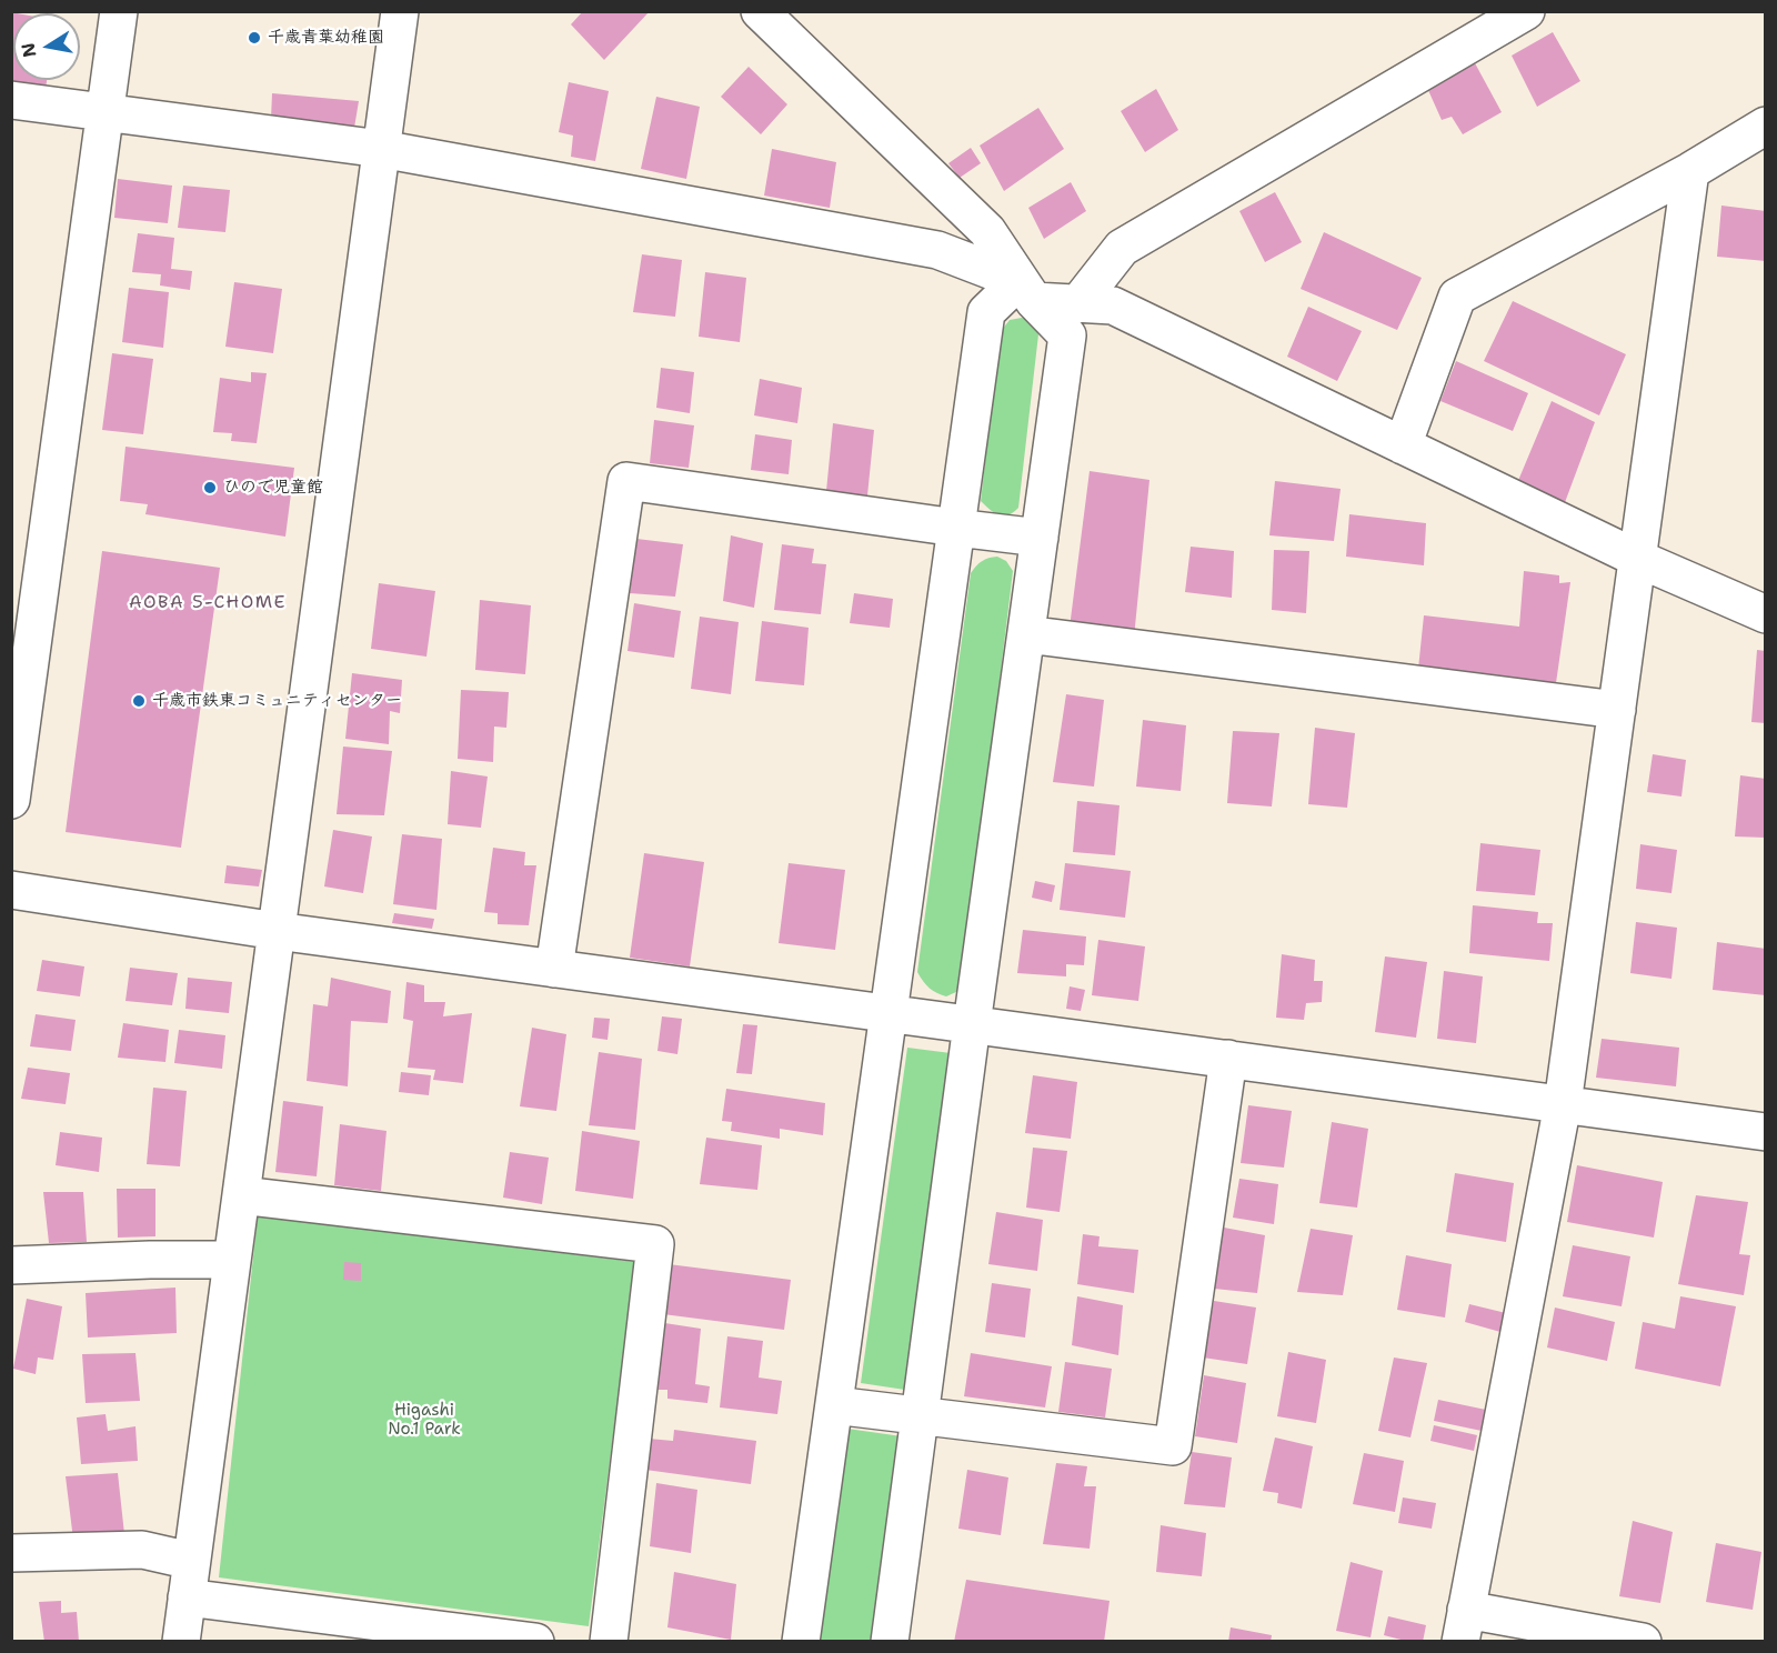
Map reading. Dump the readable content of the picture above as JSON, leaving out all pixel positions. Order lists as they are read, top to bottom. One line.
{"districts":["AOBA 5-CHOME"],"parks":["Higashi No.1 Park"],"places":["千歳青葉幼稚園","ひので児童館","千歳市鉄東コミュニティセンター"],"north":"left"}
